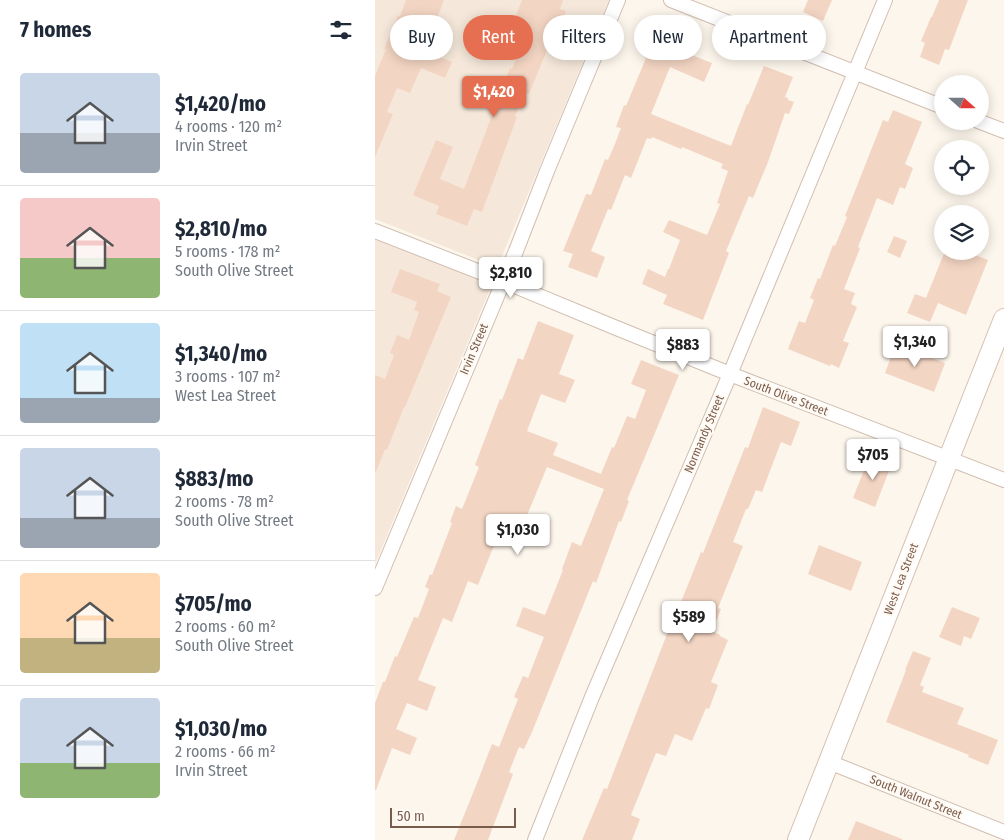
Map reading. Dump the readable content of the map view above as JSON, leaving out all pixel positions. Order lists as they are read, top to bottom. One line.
{"streets":{"main road":["West Lea Street"],"street":["Irvin Street","South Olive Street","Normandy Street","South Walnut Street"]},"crossings":[["Irvin Street","South Olive Street"],["South Olive Street","Normandy Street"],["South Olive Street","West Lea Street"],["West Lea Street","South Walnut Street"]],"scale_bar":"50 m","north":"right","page":{"heading":"7 homes","chip":["Buy","Rent","Filters","New","Apartment"],"list":[{"name":"$1,420/mo","note":"4 rooms · 120 m² · Irvin Street"},{"name":"$2,810/mo","note":"5 rooms · 178 m² · South Olive Street"},{"name":"$1,340/mo","note":"3 rooms · 107 m² · West Lea Street"},{"name":"$883/mo","note":"2 rooms · 78 m² · South Olive Street"},{"name":"$705/mo","note":"2 rooms · 60 m² · South Olive Street"},{"name":"$1,030/mo","note":"2 rooms · 66 m² · Irvin Street"}],"price":["$1,420","$2,810","$1,340","$883","$705","$1,030","$589"],"scale":"50 m"}}
